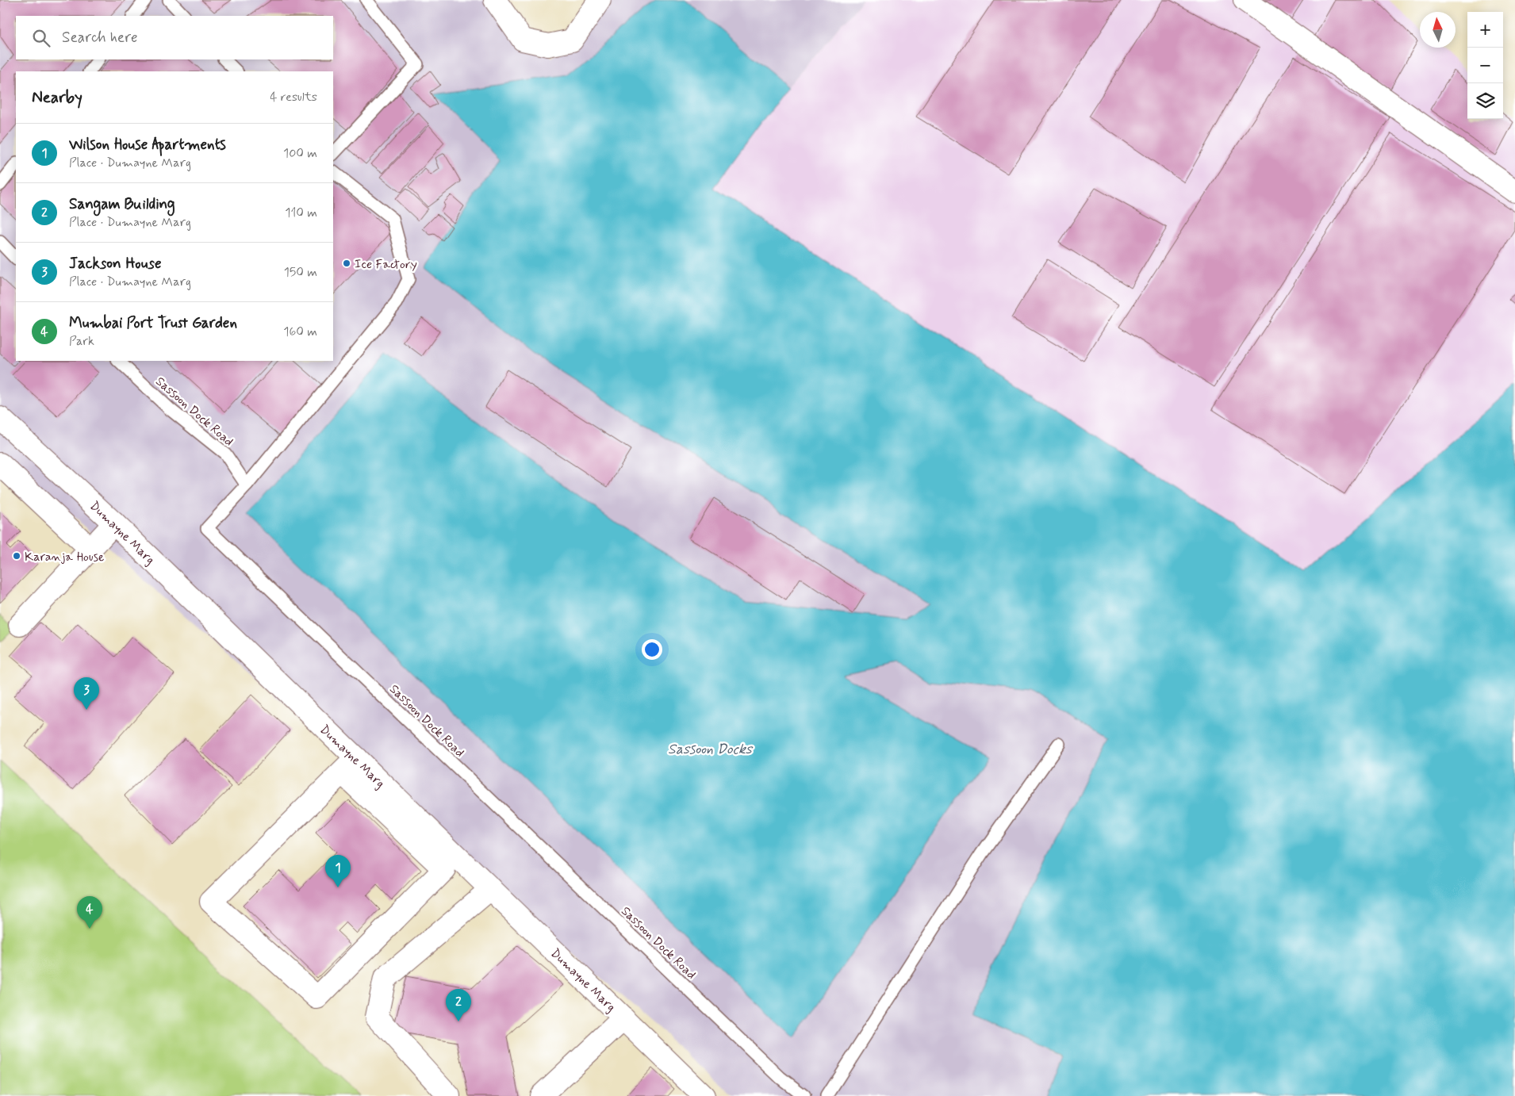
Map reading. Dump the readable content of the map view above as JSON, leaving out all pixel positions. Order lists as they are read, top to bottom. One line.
{"streets":{"street":["Dumayne Marg"],"lane":["Sassoon Dock Road"]},"water":["Sassoon Docks"],"places":["Ice Factory","Karanja House"],"north":"top","page":{"map_buttons":["+","−"],"search":"Search here","heading":["Nearby","4 results"],"list":[{"mark":"1","name":"Wilson House Apartments","note":"Place · Dumayne Marg","value":"100 m"},{"mark":"2","name":"Sangam Building","note":"Place · Dumayne Marg","value":"110 m"},{"mark":"3","name":"Jackson House","note":"Place · Dumayne Marg","value":"150 m"},{"mark":"4","name":"Mumbai Port Trust Garden","note":"Park","value":"160 m"}],"pins":["3","1","4","2"]}}
